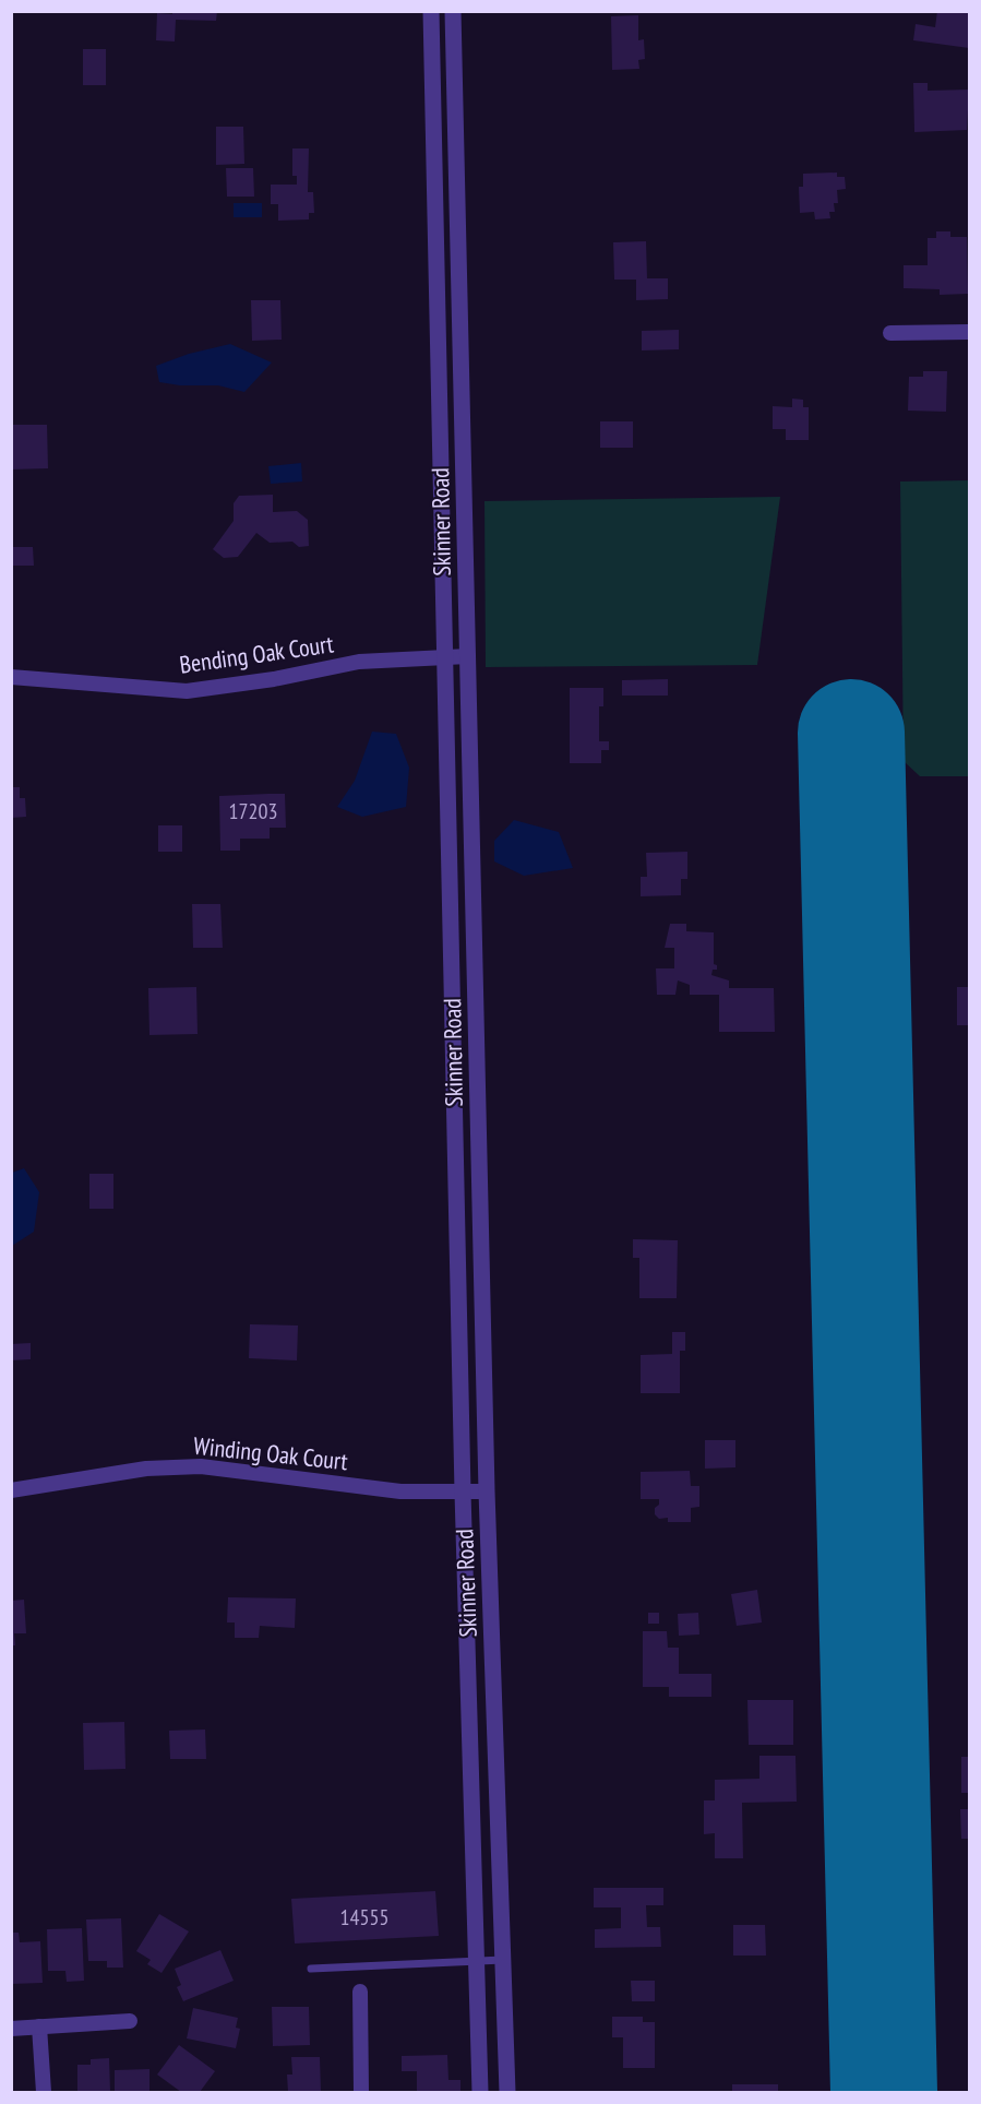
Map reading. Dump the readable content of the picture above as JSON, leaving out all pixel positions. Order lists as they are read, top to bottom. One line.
{"streets":{"street":["Skinner Road","Bending Oak Court","Winding Oak Court"]},"crossings":[["Skinner Road","Bending Oak Court"],["Skinner Road","Winding Oak Court"]],"house_numbers":["17203","14555"]}
